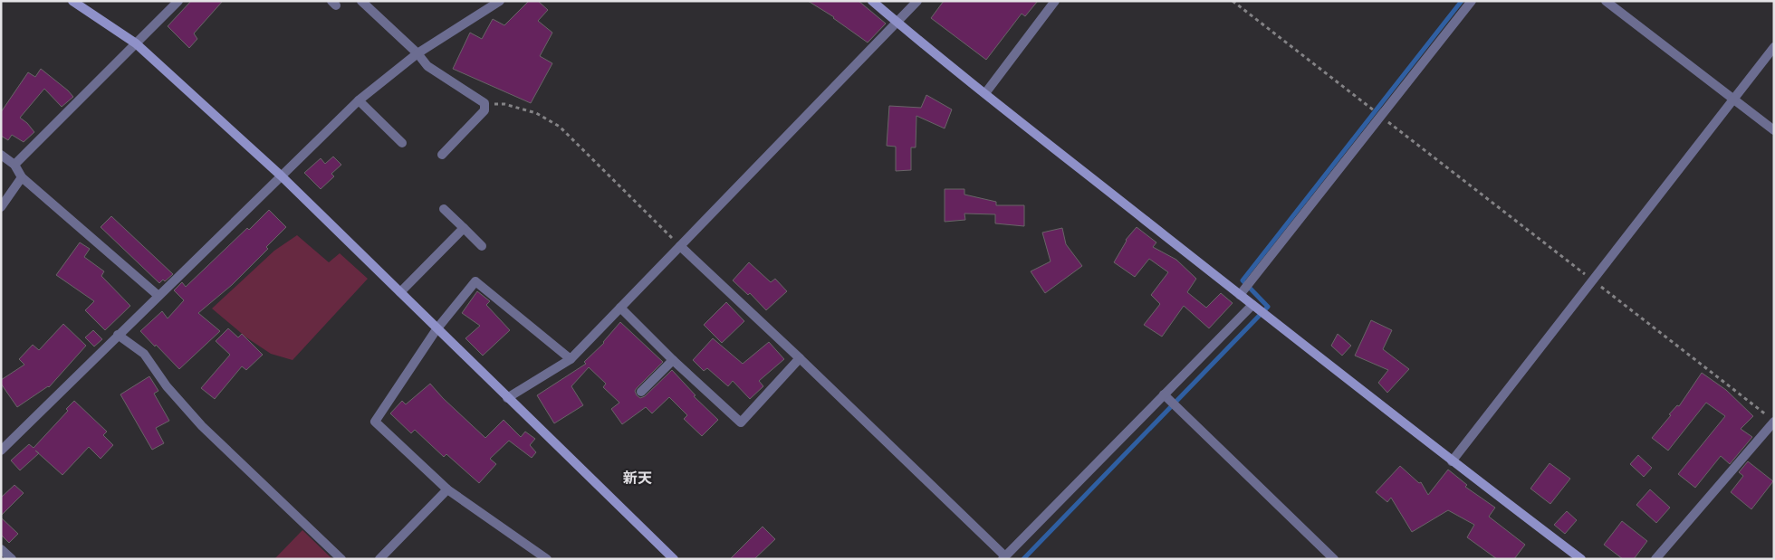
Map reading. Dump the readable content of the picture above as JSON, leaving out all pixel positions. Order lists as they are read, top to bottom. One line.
{"districts":["新天"]}
